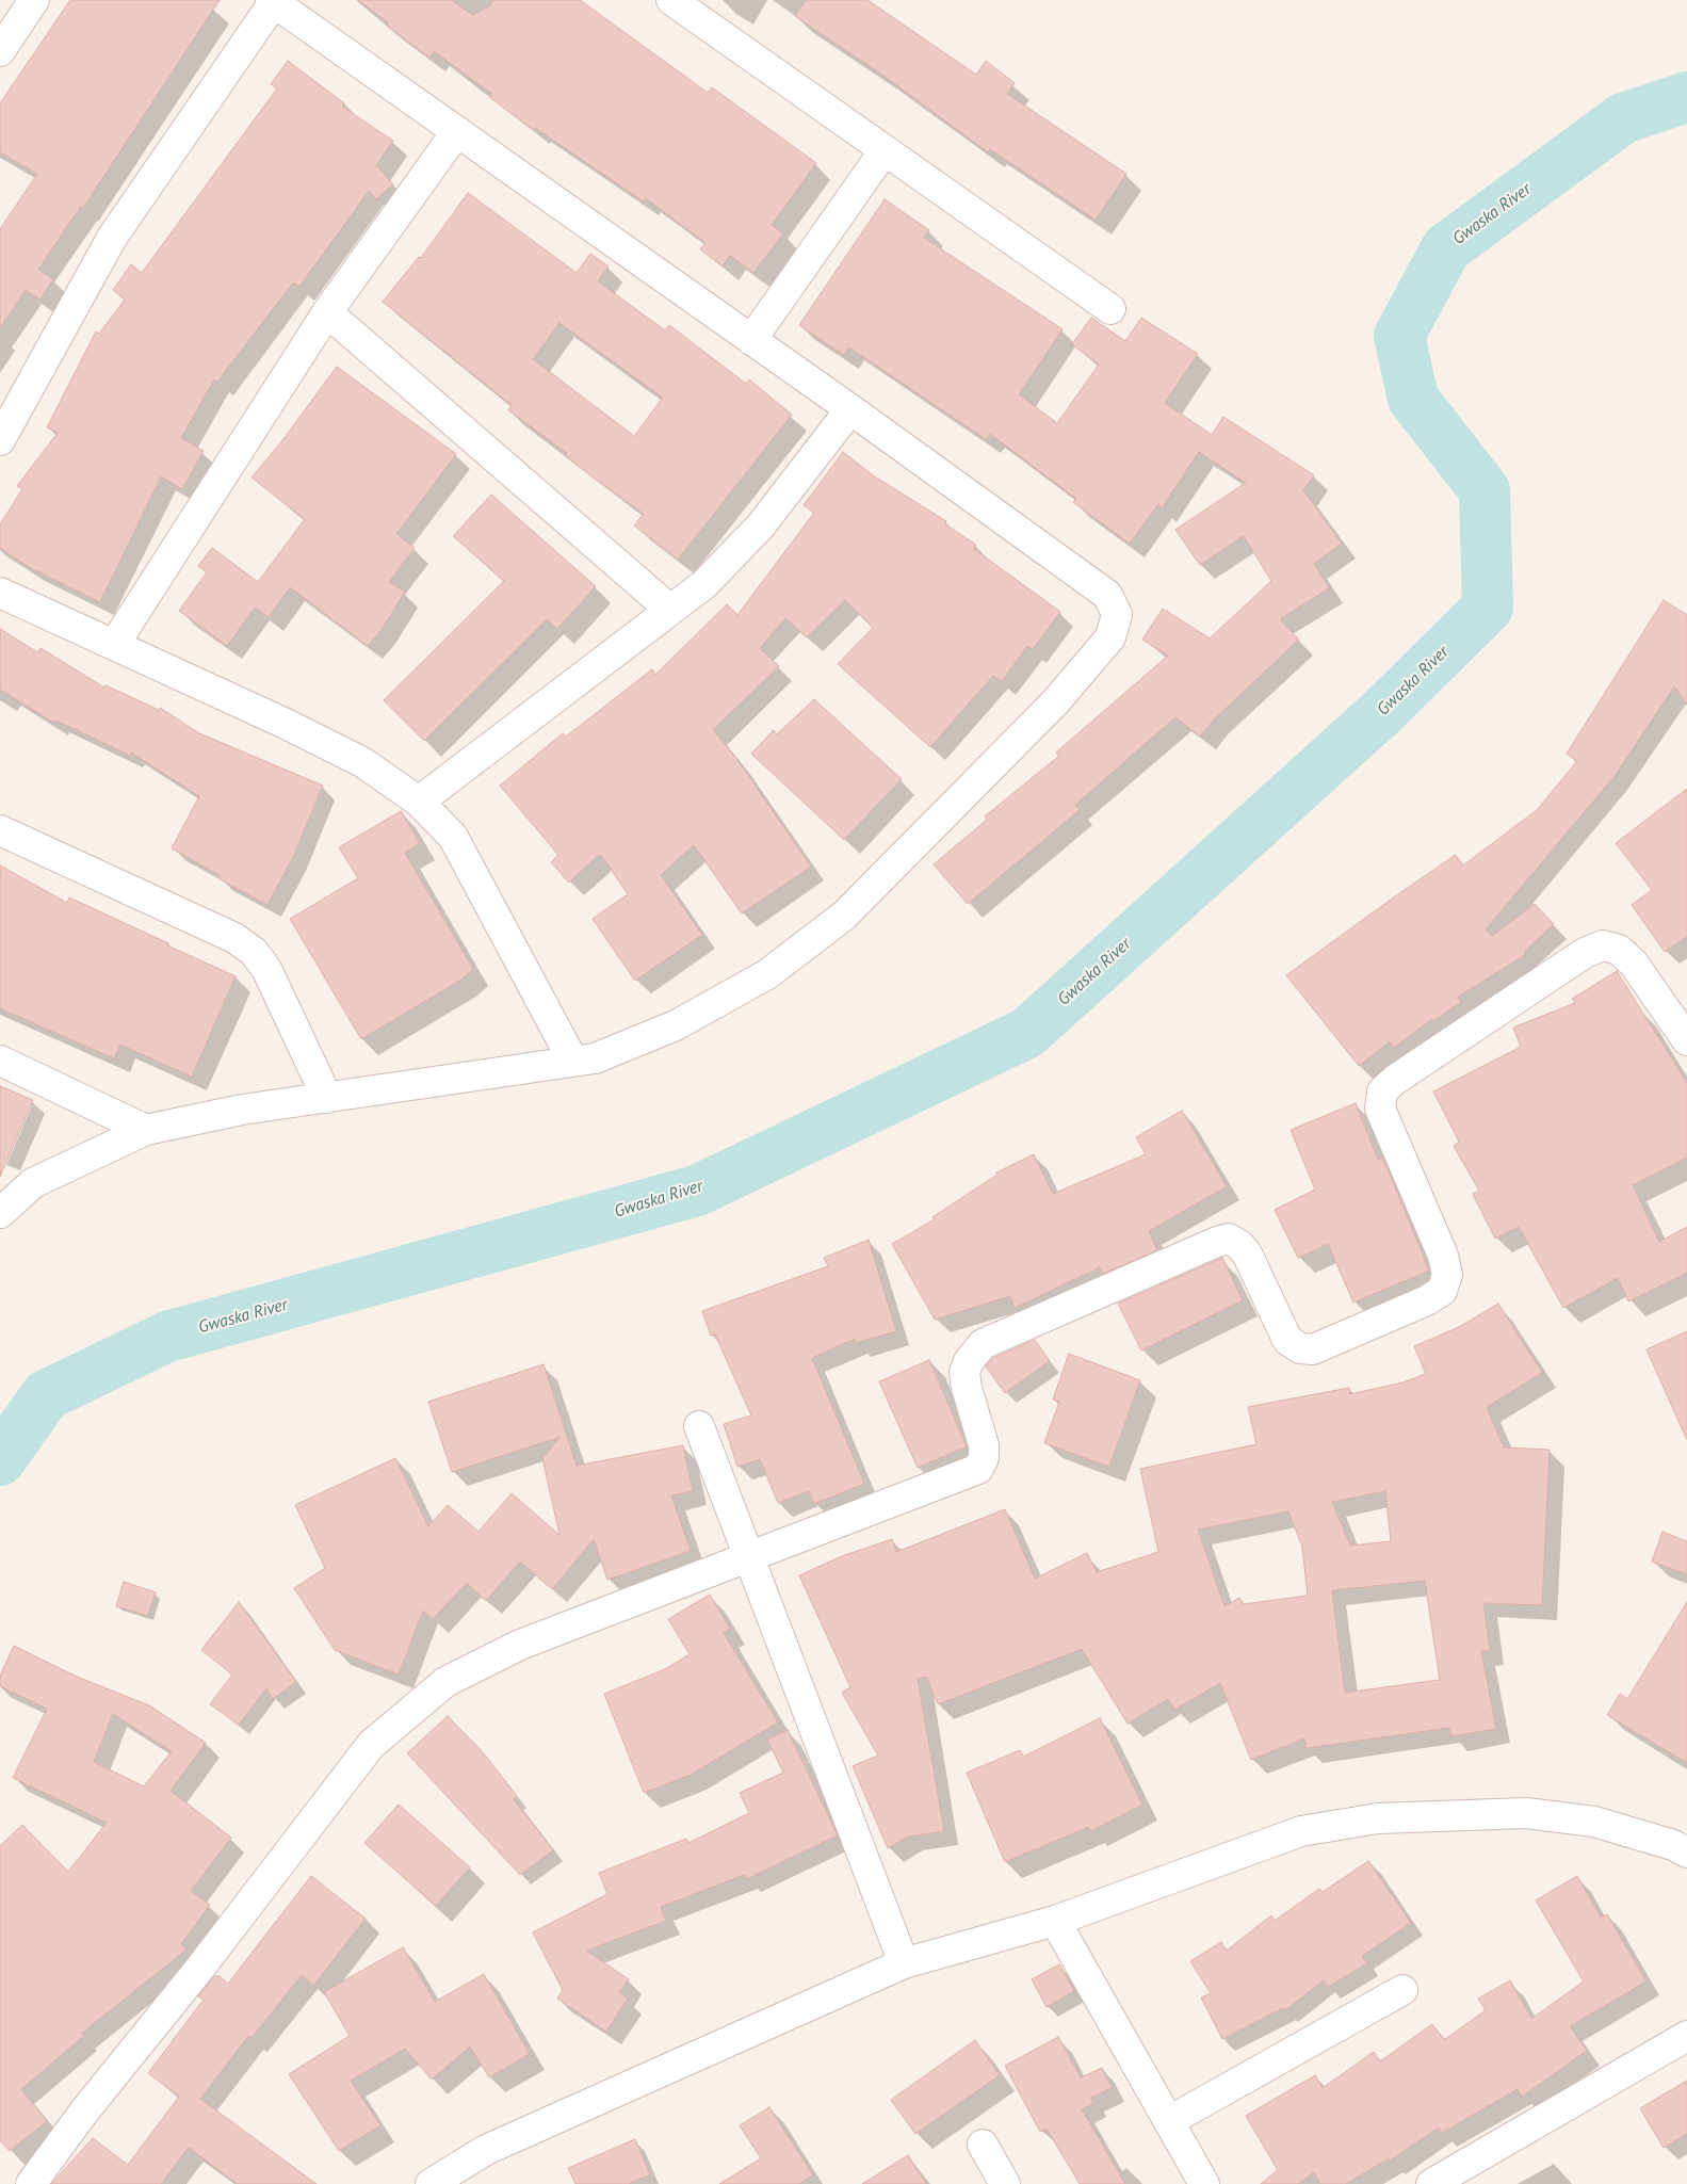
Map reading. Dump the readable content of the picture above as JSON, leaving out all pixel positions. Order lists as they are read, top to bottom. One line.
{"water":["Gwaska River"]}
